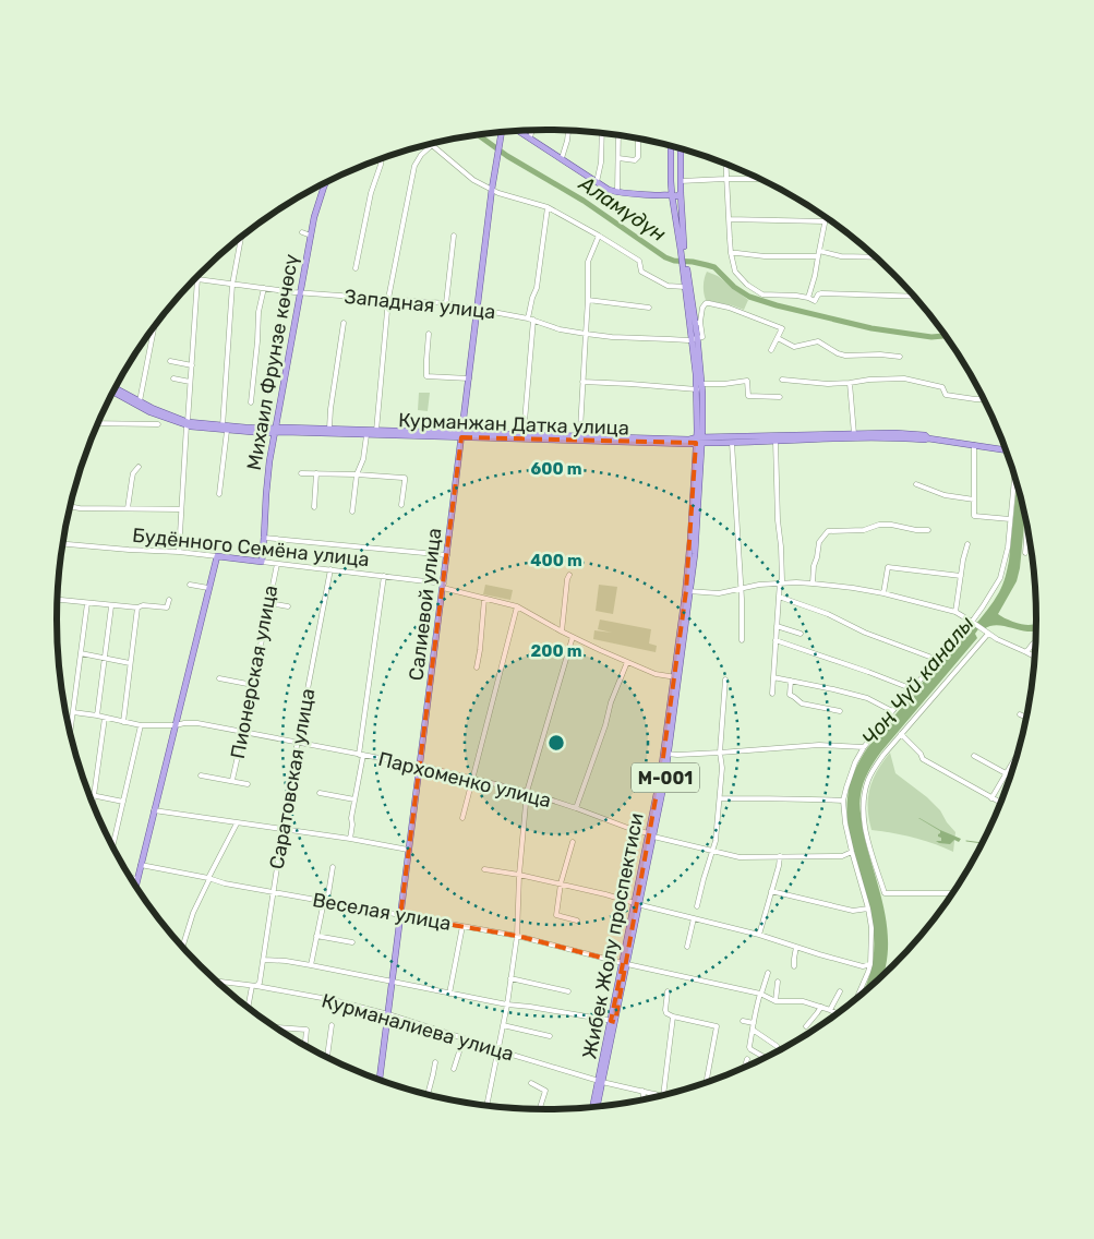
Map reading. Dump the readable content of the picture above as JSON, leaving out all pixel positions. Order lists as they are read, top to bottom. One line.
{"streets":{"main road":["Михаил Фрунзе көчөсү","Курманжан Датка улица","Будённого Семёна улица","Салиевой улица","М-001","Жибек Жолу проспектиси"],"street":["Западная улица","Пионерская улица","Саратовская улица","Пархоменко улица","Веселая улица","Курманалиева улица"]},"crossings":[["Западная улица","Михаил Фрунзе көчөсү"],["Западная улица","Салиевой улица"],["Западная улица","М-001"],["Михаил Фрунзе көчөсү","Курманжан Датка улица"],["Михаил Фрунзе көчөсү","Будённого Семёна улица"],["Курманжан Датка улица","Салиевой улица"],["Курманжан Датка улица","М-001"],["Курманжан Датка улица","Жибек Жолу проспектиси"],["Будённого Семёна улица","Салиевой улица"],["Будённого Семёна улица","Пионерская улица"],["Будённого Семёна улица","Саратовская улица"],["Будённого Семёна улица","Жибек Жолу проспектиси"],["Салиевой улица","Пархоменко улица"],["Салиевой улица","Веселая улица"],["Салиевой улица","Курманалиева улица"],["Пионерская улица","Пархоменко улица"],["М-001","Жибек Жолу проспектиси"],["Саратовская улица","Пархоменко улица"],["Саратовская улица","Веселая улица"],["Саратовская улица","Курманалиева улица"],["Пархоменко улица","Жибек Жолу проспектиси"],["Веселая улица","Жибек Жолу проспектиси"],["Жибек Жолу проспектиси","Курманалиева улица"]],"water":["Аламүдүн","Чоң Чүй каналы"],"rings":["600 m","400 m","200 m"]}
